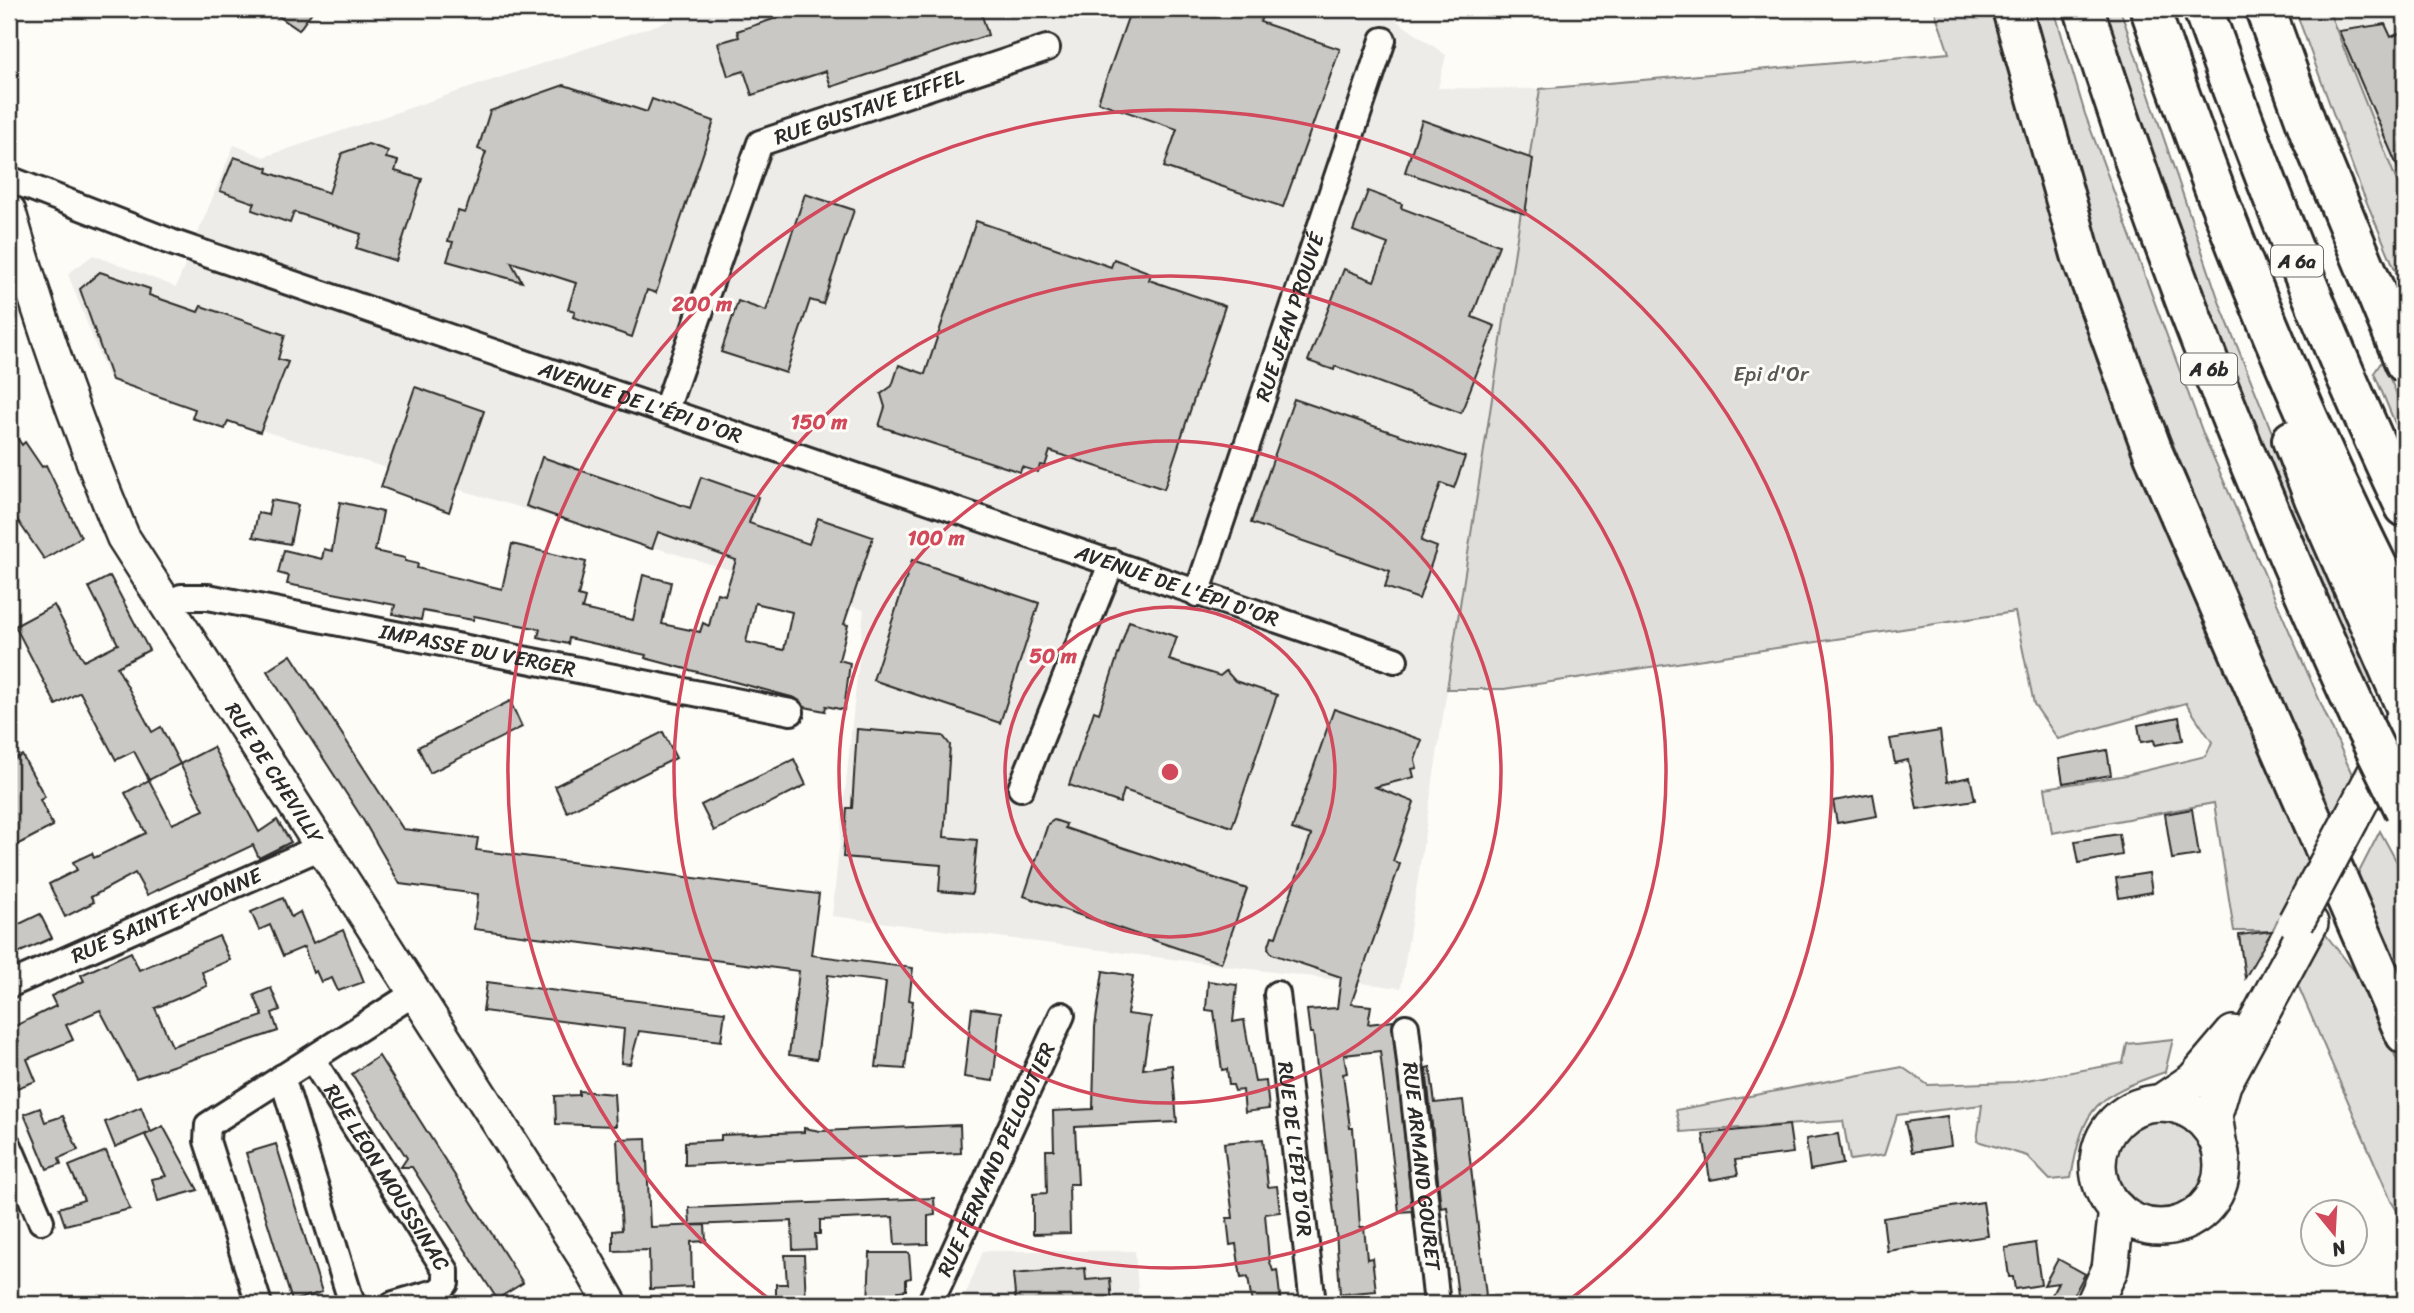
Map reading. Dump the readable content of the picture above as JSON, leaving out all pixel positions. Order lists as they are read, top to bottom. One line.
{"streets":{"highway":["A 6a","A 6b"],"street":["RUE GUSTAVE EIFFEL","RUE JEAN PROUVÉ","AVENUE DE L'ÉPI D'OR","IMPASSE DU VERGER","RUE DE CHEVILLY","RUE SAINTE-YVONNE","RUE DE L'ÉPI D'OR","RUE FERNAND PELLOUTIER","RUE ARMAND GOURET","RUE LÉON MOUSSINAC"]},"crossings":[["RUE GUSTAVE EIFFEL","AVENUE DE L'ÉPI D'OR"],["RUE JEAN PROUVÉ","AVENUE DE L'ÉPI D'OR"],["IMPASSE DU VERGER","RUE DE CHEVILLY"],["RUE DE CHEVILLY","RUE SAINTE-YVONNE"],["RUE DE CHEVILLY","RUE LÉON MOUSSINAC"]],"parks":["Epi d'Or"],"north":"bottom","rings":["200 m","150 m","100 m","50 m"]}
